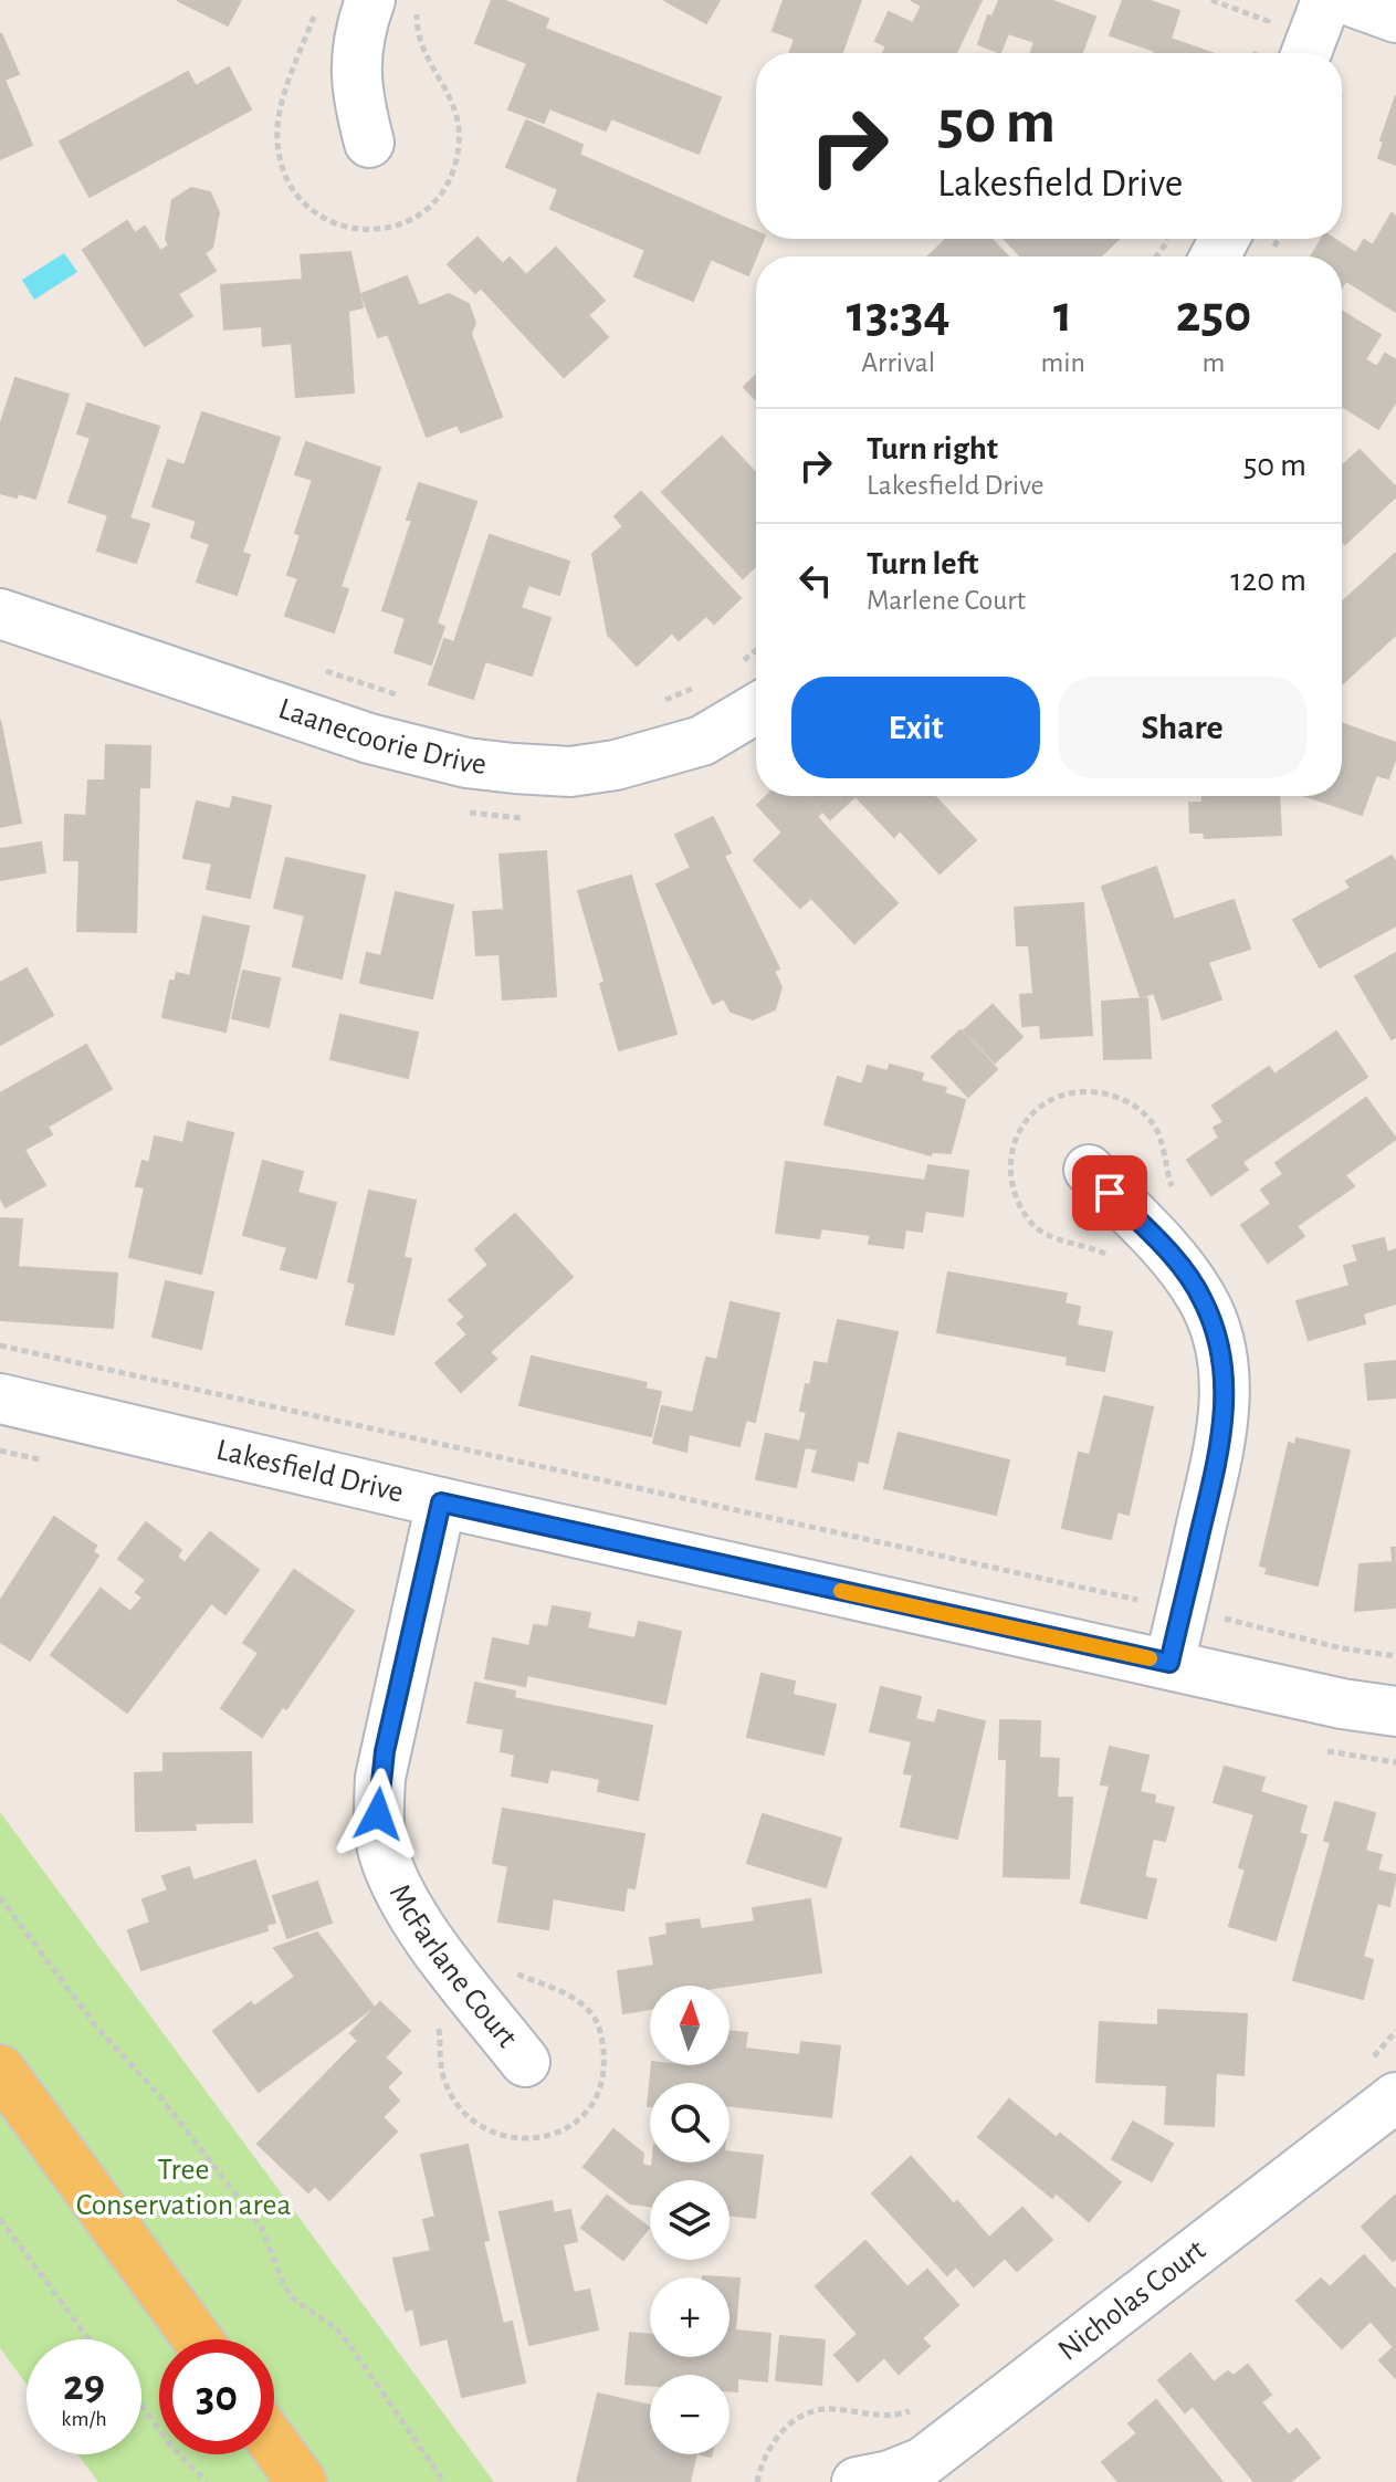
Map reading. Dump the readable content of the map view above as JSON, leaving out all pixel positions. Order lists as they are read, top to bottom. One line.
{"streets":{"street":["Laanecoorie Drive","Lakesfield Drive","McFarlane Court","Nicholas Court"]},"crossings":[["Lakesfield Drive","McFarlane Court"]],"parks":["Tree Conservation area"],"north":"top","page":{"turn":["50 m","Lakesfield Drive"],"eta":["13:34","Arrival","1","min","250","m"],"list":[{"name":"Turn right","note":"Lakesfield Drive","value":"50 m"},{"name":"Turn left","note":"Marlene Court","value":"120 m"}],"buttons":["Exit","Share"],"map_buttons":["+","−"],"speed":"29 km/h","limit":"30"}}
